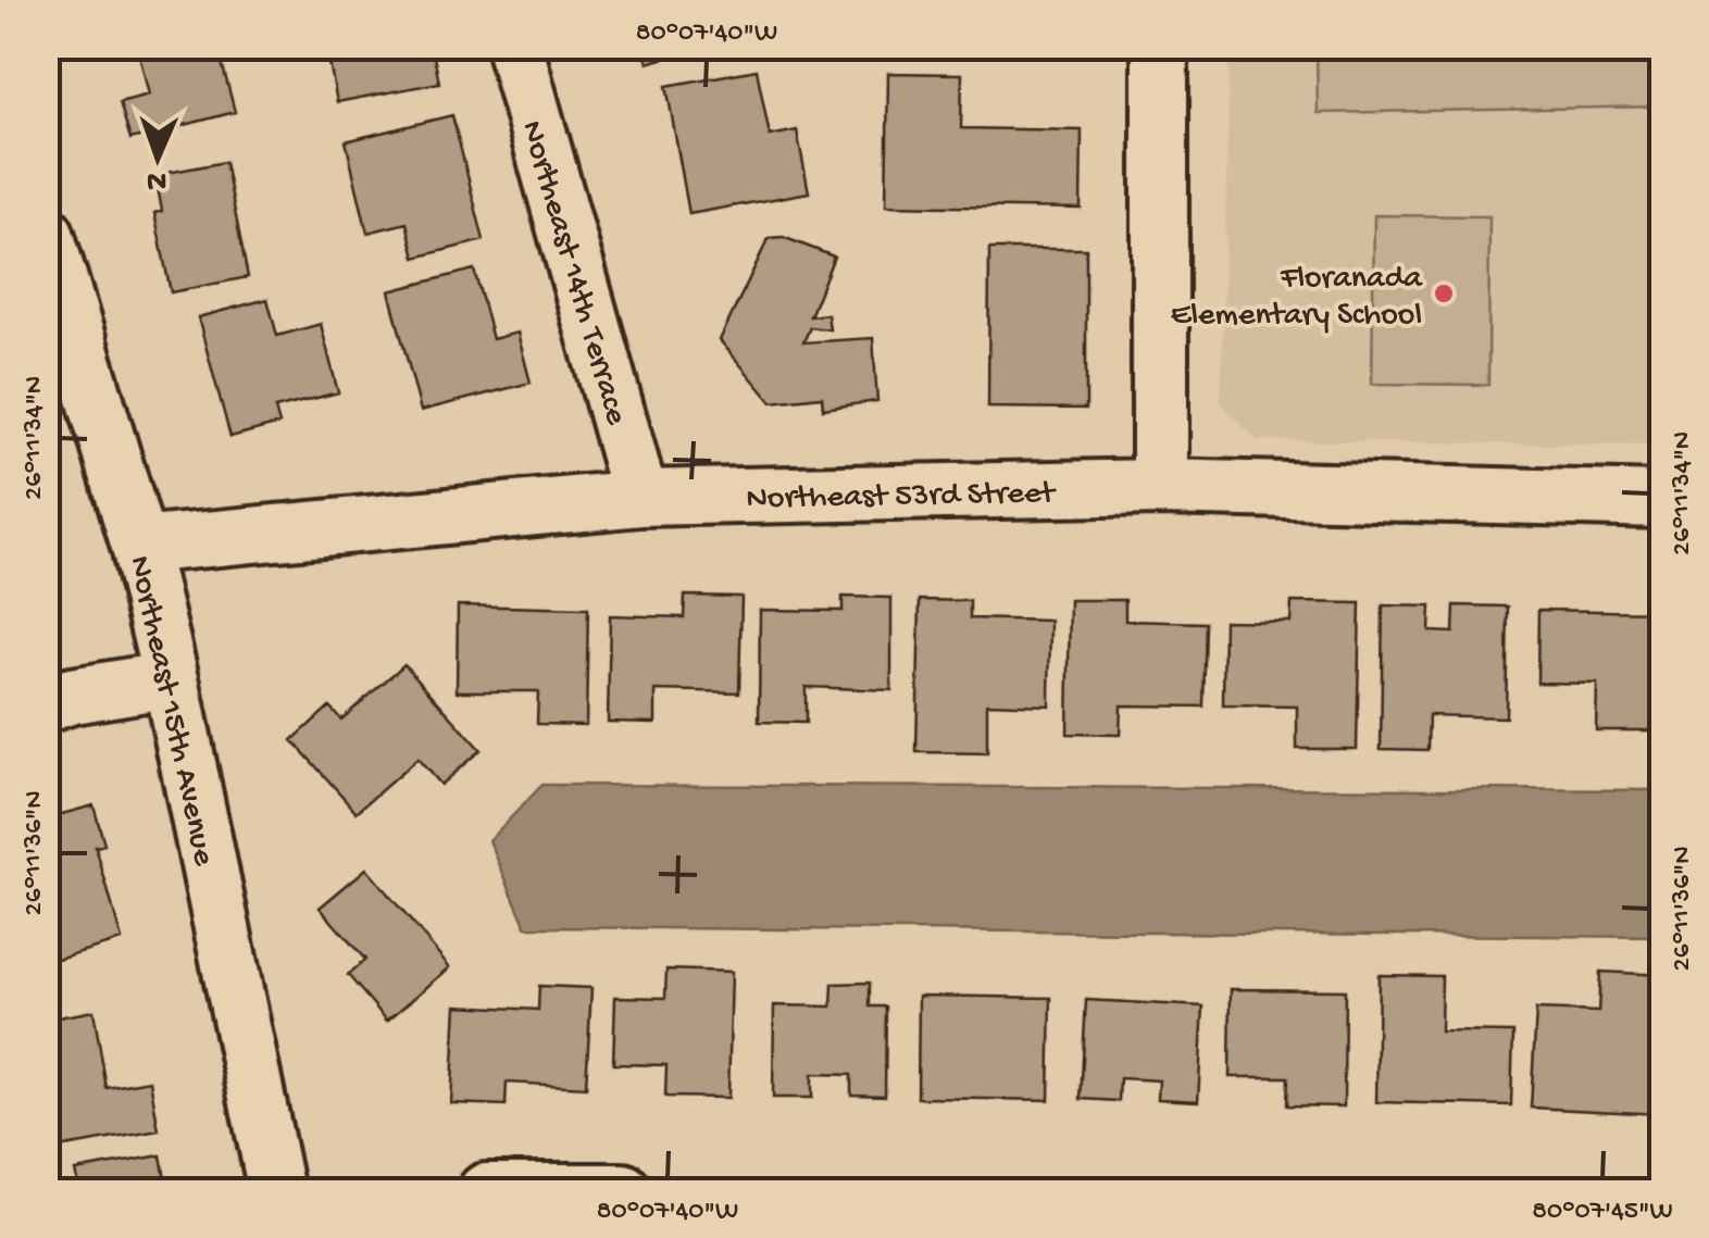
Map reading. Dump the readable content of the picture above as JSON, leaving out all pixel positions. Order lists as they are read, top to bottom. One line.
{"streets":{"street":["Northeast 14th Terrace","Northeast 53rd Street","Northeast 15th Avenue"]},"crossings":[["Northeast 14th Terrace","Northeast 53rd Street"],["Northeast 53rd Street","Northeast 15th Avenue"]],"places":["Floranada Elementary School"],"north":"bottom","coordinates":["80°07'40\"W","26°11'34\"N","26°11'36\"N","80°07'45\"W"]}
